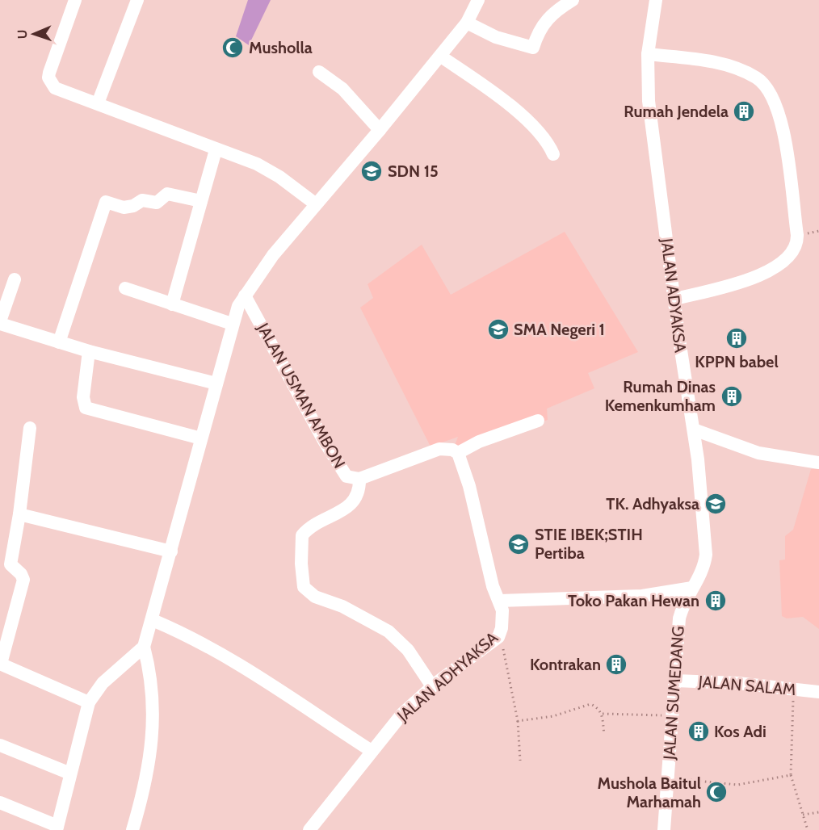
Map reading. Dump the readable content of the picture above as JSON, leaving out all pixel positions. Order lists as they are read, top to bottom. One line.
{"streets":{"street":["JALAN ADYAKSA","JALAN USMAN AMBON","JALAN ADHYAKSA","JALAN SALAM","JALAN SUMEDANG"]},"crossings":[["JALAN ADYAKSA","JALAN SUMEDANG"],["JALAN SALAM","JALAN SUMEDANG"]],"places":{"mosque":["Musholla","Mushola Baitul Marhamah"],"building":["Rumah Jendela","KPPN babel","Rumah Dinas Kemenkumham","Toko Pakan Hewan","Kontrakan","Kos Adi"],"school or university":["SDN 15","SMA Negeri 1","TK. Adhyaksa","STIE IBEK;STIH Pertiba"]},"north":"left"}
